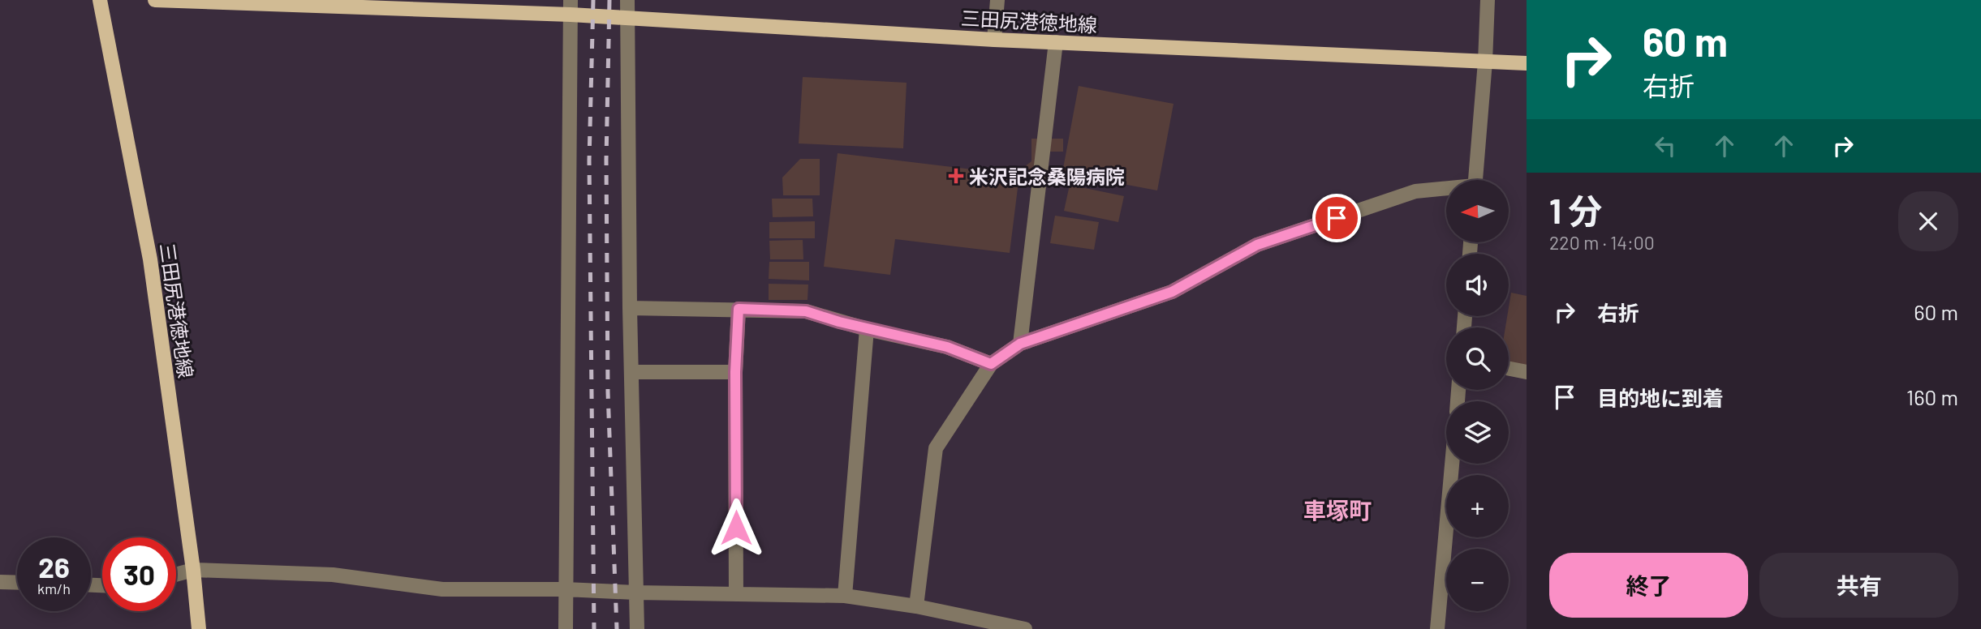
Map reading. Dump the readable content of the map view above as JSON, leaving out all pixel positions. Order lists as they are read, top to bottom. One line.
{"streets":{"main road":["三田尻港徳地線"]},"districts":["車塚町"],"places":{"health":["米沢記念桑陽病院"]},"north":"left","page":{"turn":["60 m","右折"],"heading":["1 分","220 m · 14:00"],"map_buttons":["+","−"],"list":[{"name":"右折","value":"60 m"},{"name":"目的地に到着","value":"160 m"}],"speed":"26 km/h","limit":"30","buttons":["終了","共有"]}}
